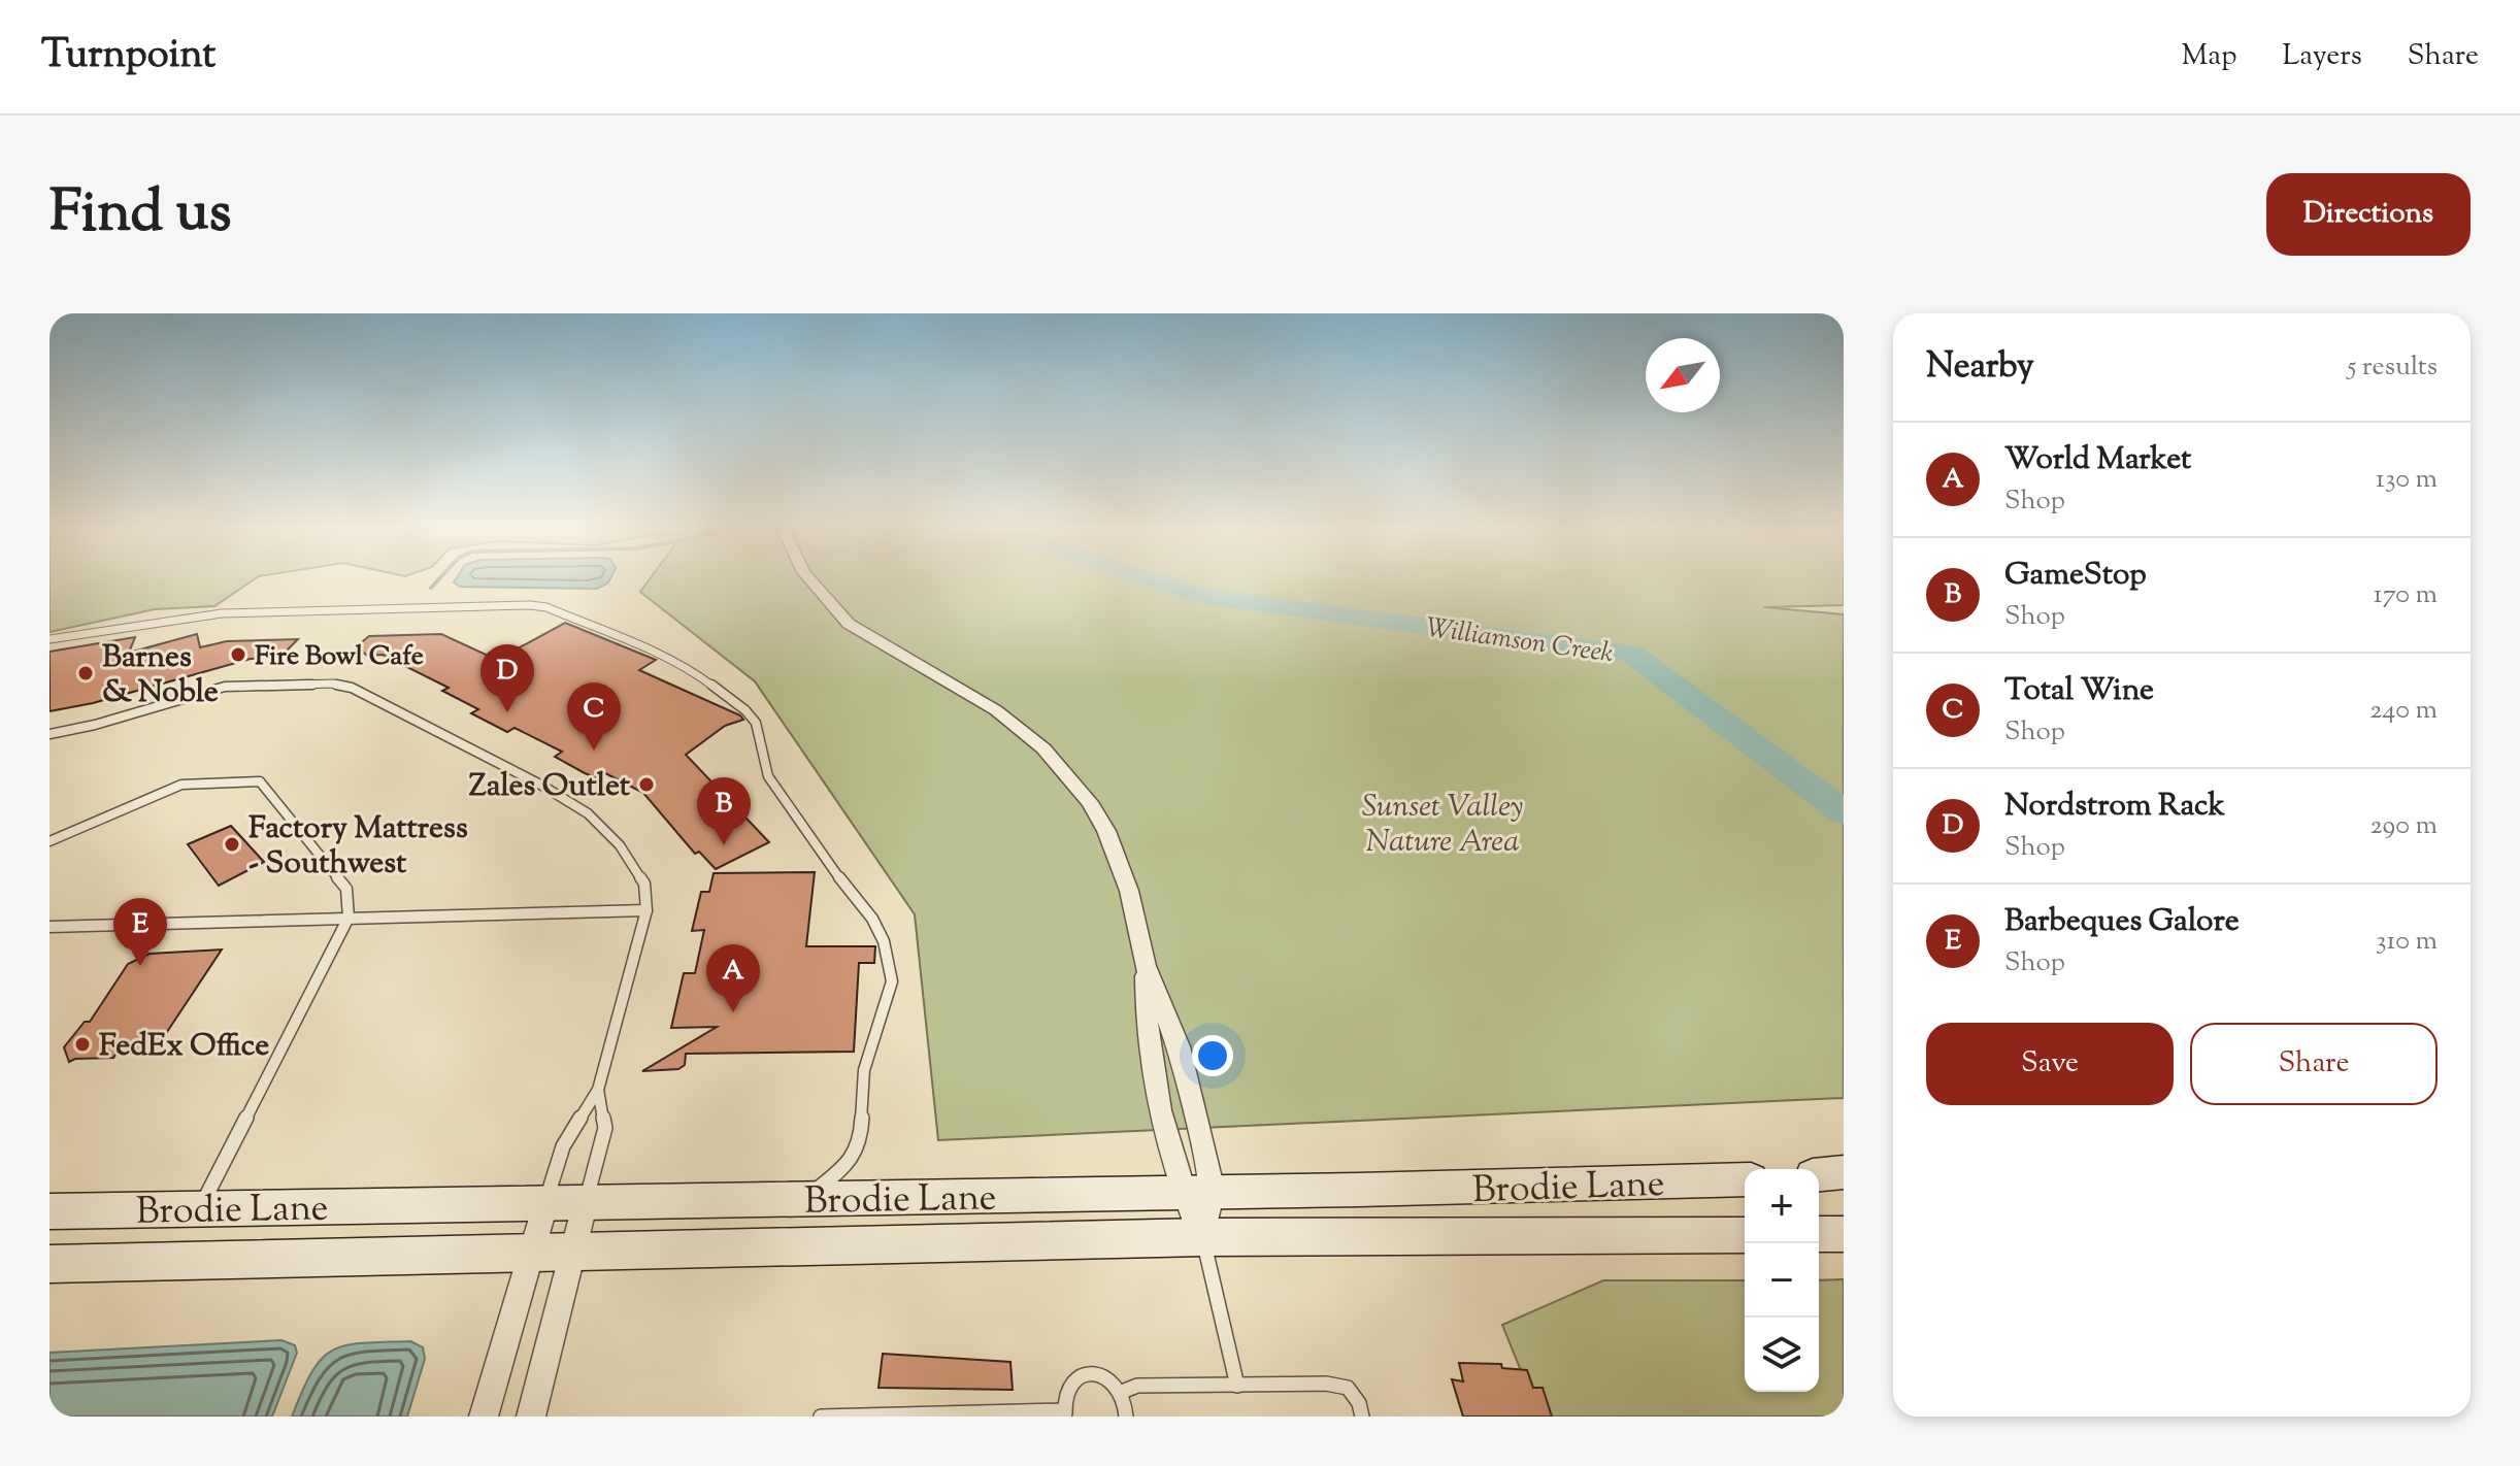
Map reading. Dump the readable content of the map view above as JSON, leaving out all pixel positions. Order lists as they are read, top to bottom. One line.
{"streets":{"main road":["Brodie Lane"]},"water":["Williamson Creek"],"parks":["Sunset Valley Nature Area"],"places":["Fire Bowl Cafe","Barnes & Noble","Zales Outlet","Factory Mattress - Southwest","FedEx Office"],"north":"bottom left","page":{"header":"Turnpoint","nav":["Map","Layers","Share"],"title":"Find us","buttons":["Directions",["Save","Share"]],"heading":["Nearby","5 results"],"list":[{"mark":"A","name":"World Market","note":"Shop","value":"130 m"},{"mark":"B","name":"GameStop","note":"Shop","value":"170 m"},{"mark":"C","name":"Total Wine","note":"Shop","value":"240 m"},{"mark":"D","name":"Nordstrom Rack","note":"Shop","value":"290 m"},{"mark":"E","name":"Barbeques Galore","note":"Shop","value":"310 m"}],"pins":["D","C","B","E","A"],"map_buttons":["+","−"]}}
